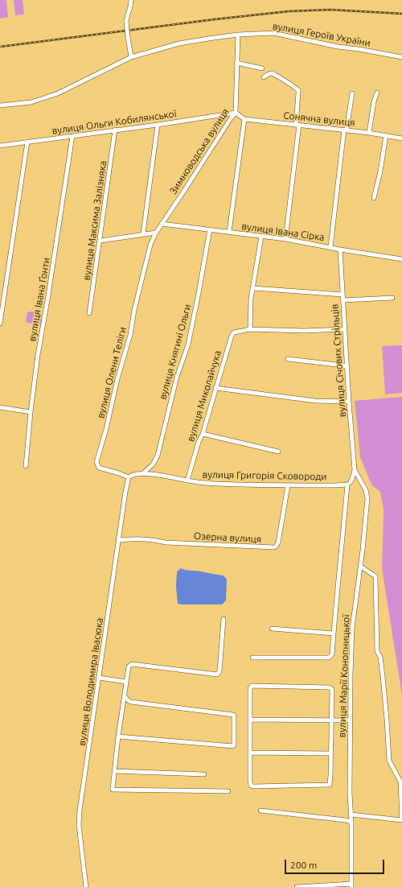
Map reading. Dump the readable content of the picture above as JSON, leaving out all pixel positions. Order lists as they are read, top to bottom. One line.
{"streets":{"street":["вулиця Героїв України","Сонячна вулиця","вулиця Ольги Кобилянської","Зимноводська вулиця","вулиця Максима Залізняка","вулиця Івана Сірка","вулиця Івана Ґонти","вулиця Княгині Ольги","вулиця Січових Стрільців","вулиця Олени Теліги","вулиця Миколайчука","вулиця Григорія Сковороди","Озерна вулиця","вулиця Марії Конопницької","вулиця Володимира Івасюка"]},"crossings":[["вулиця Героїв України","Зимноводська вулиця"],["вулиця Ольги Кобилянської","Зимноводська вулиця"],["вулиця Ольги Кобилянської","вулиця Максима Залізняка"],["вулиця Ольги Кобилянської","вулиця Івана Ґонти"],["Зимноводська вулиця","вулиця Івана Сірка"],["Зимноводська вулиця","вулиця Олени Теліги"],["вулиця Івана Сірка","вулиця Княгині Ольги"],["вулиця Івана Сірка","вулиця Січових Стрільців"],["вулиця Княгині Ольги","вулиця Григорія Сковороди"],["вулиця Січових Стрільців","вулиця Марії Конопницької"],["вулиця Олени Теліги","вулиця Григорія Сковороди"],["вулиця Олени Теліги","вулиця Володимира Івасюка"],["вулиця Миколайчука","вулиця Григорія Сковороди"],["вулиця Григорія Сковороди","Озерна вулиця"],["вулиця Григорія Сковороди","вулиця Володимира Івасюка"],["Озерна вулиця","вулиця Володимира Івасюка"]],"scale_bar":"200 m"}
